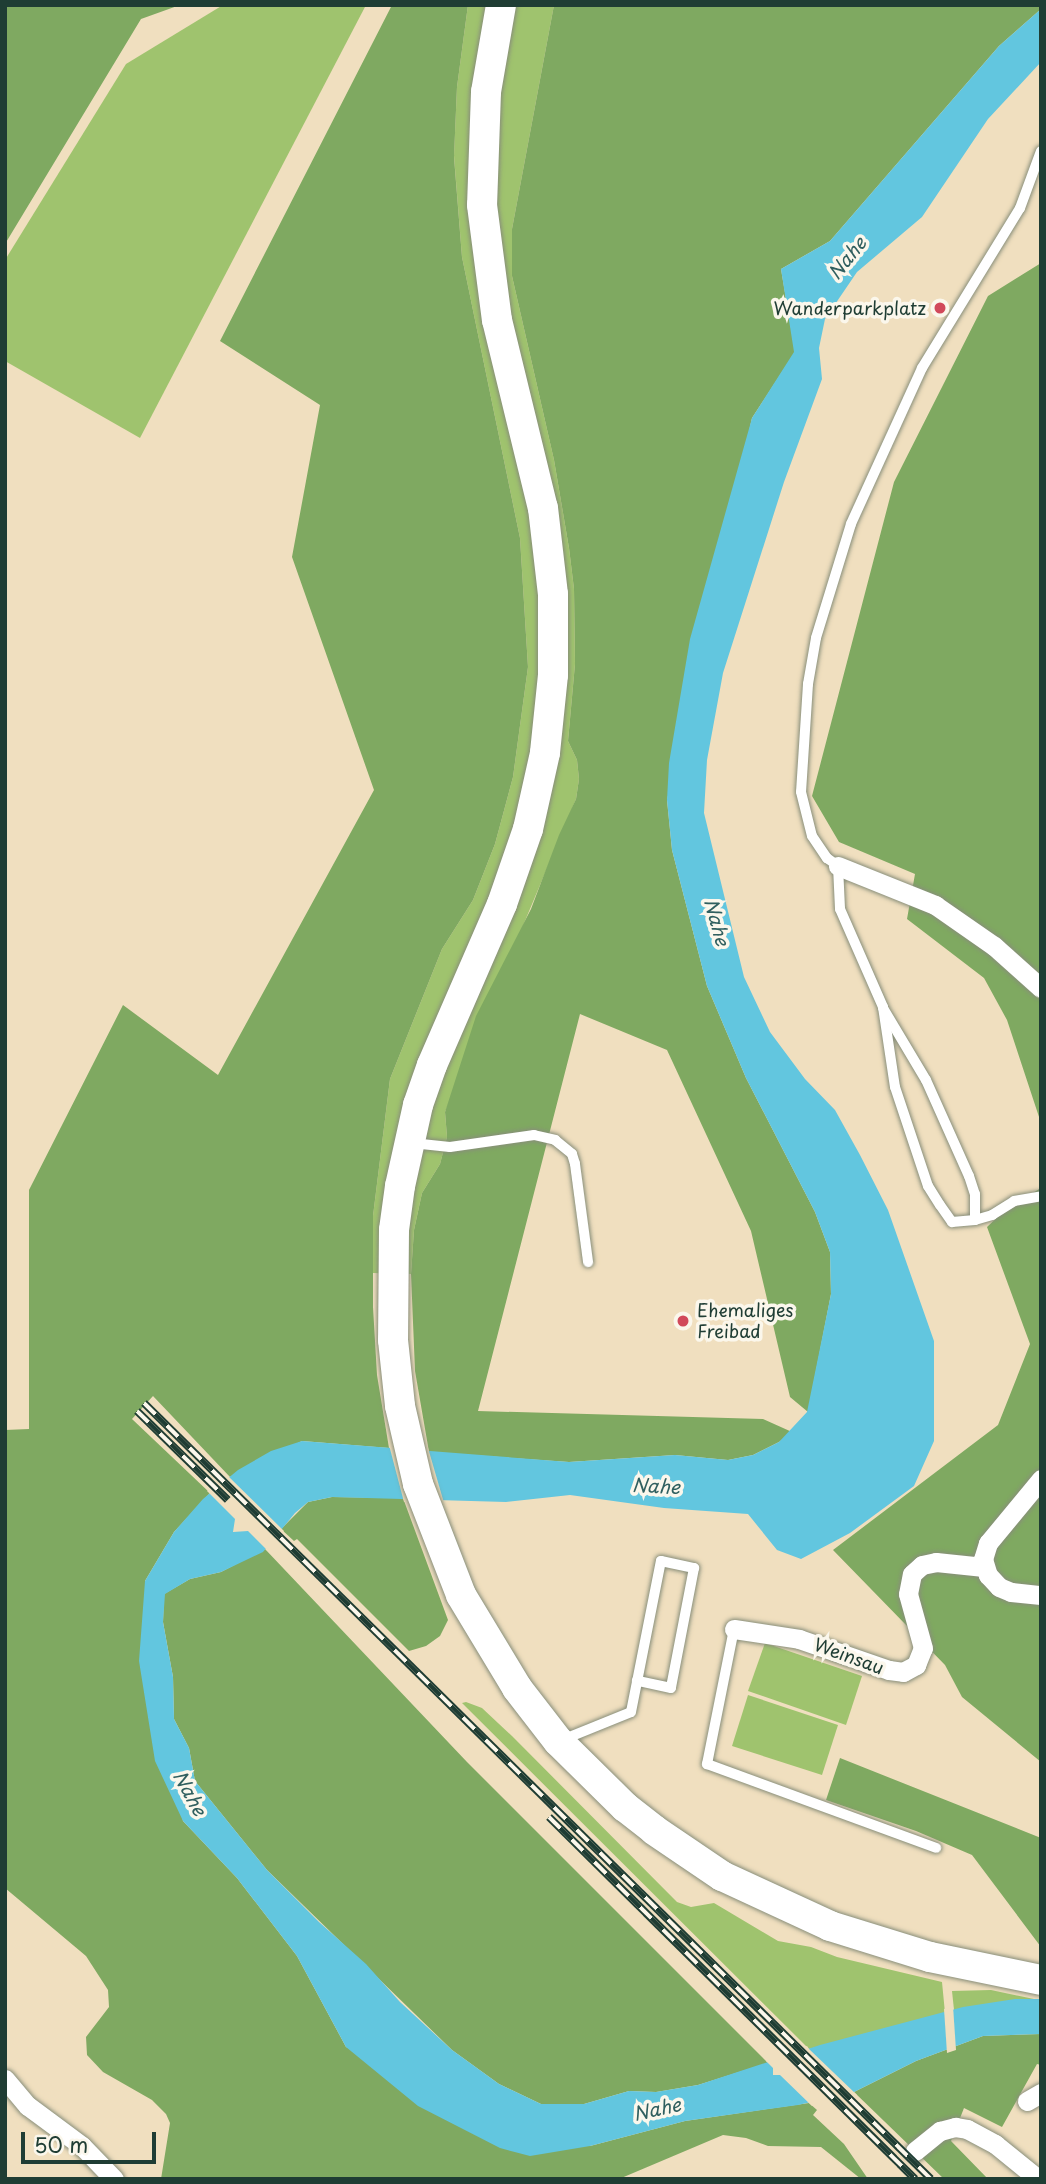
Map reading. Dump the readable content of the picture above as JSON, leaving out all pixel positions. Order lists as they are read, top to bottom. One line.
{"streets":{"street":["Weinsau"]},"water":["Nahe"],"places":["Wanderparkplatz","Ehemaliges Freibad"],"scale_bar":"50 m"}
